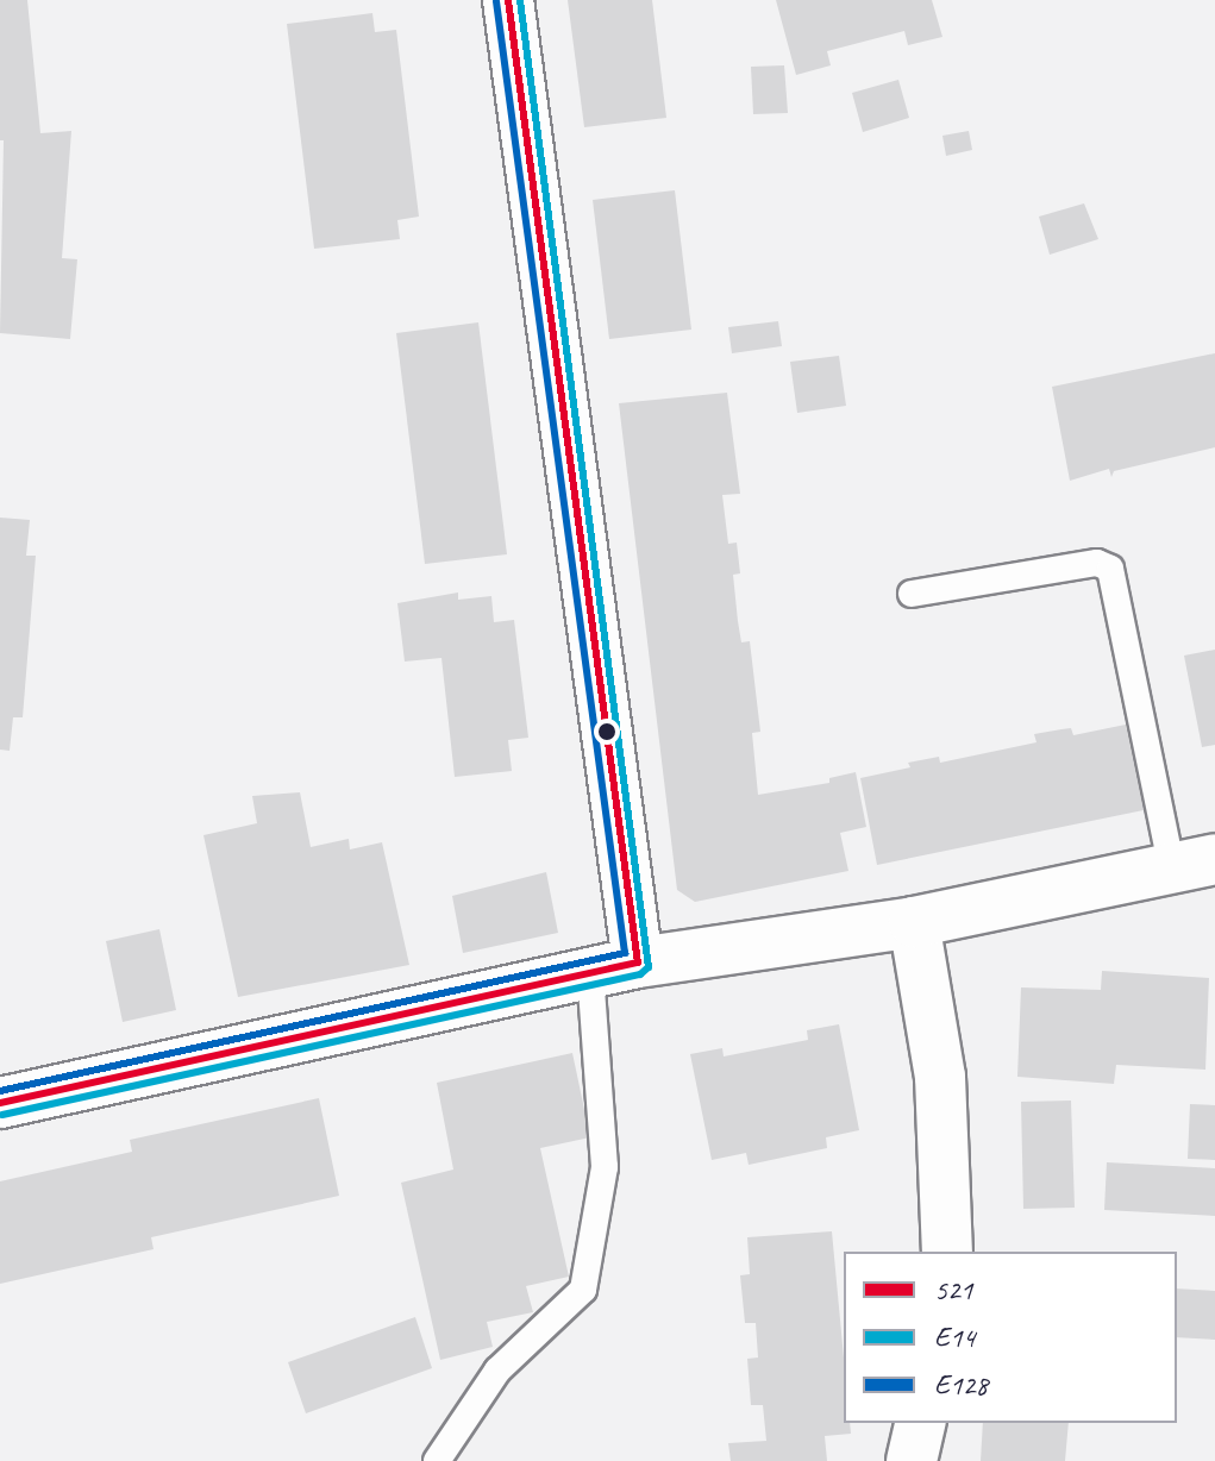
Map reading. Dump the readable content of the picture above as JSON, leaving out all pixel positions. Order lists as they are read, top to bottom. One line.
{"lines":["transit line 521","transit line E14","transit line E128"],"legend":["521","E14","E128"]}
